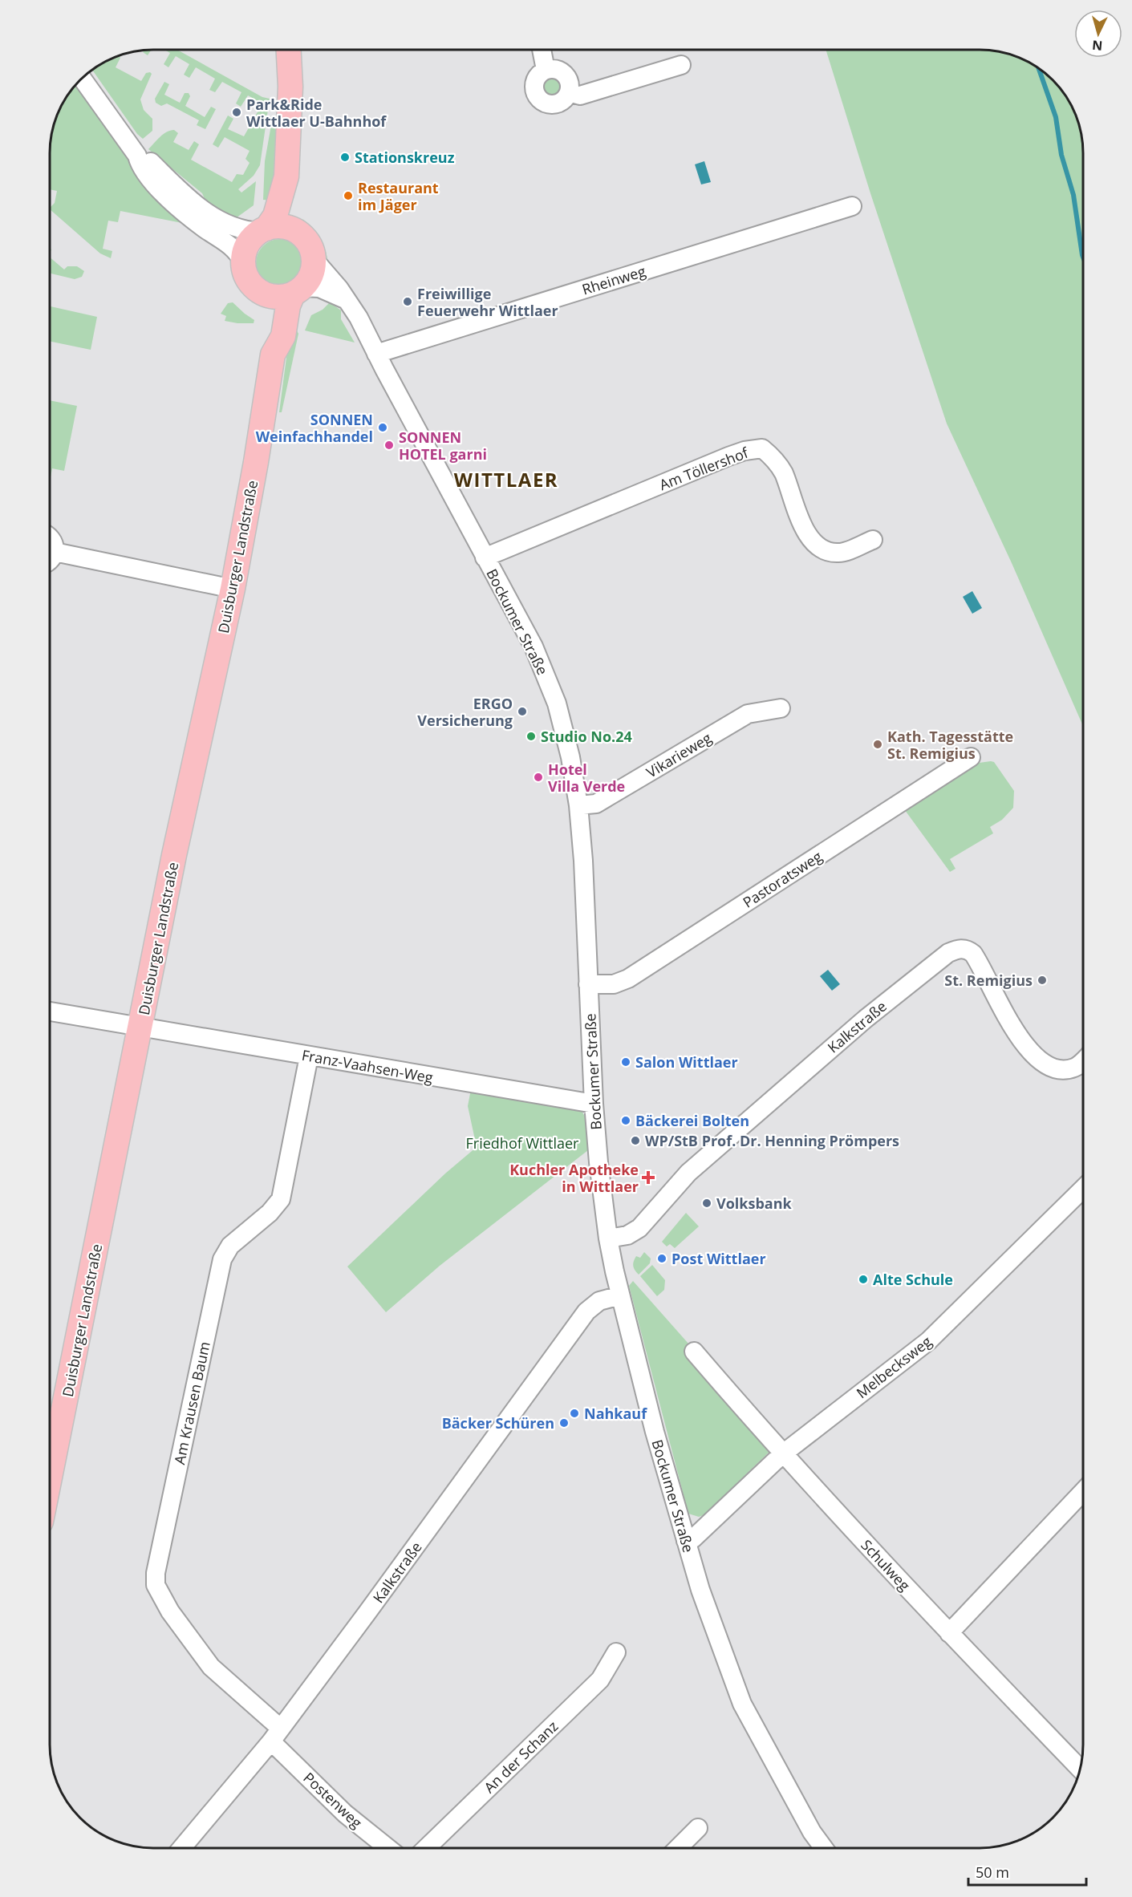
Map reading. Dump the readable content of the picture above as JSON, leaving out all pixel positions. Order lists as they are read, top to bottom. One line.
{"streets":{"main road":["Duisburger Landstraße"],"street":["Rheinweg","Am Töllershof","Bockumer Straße","Vikarieweg","Pastoratsweg","Kalkstraße","Franz-Vaahsen-Weg","Melbecksweg","Am Krausen Baum","Schulweg","An der Schanz","Postenweg"]},"crossings":[["Rheinweg","Bockumer Straße"],["Am Töllershof","Bockumer Straße"],["Duisburger Landstraße","Bockumer Straße"],["Duisburger Landstraße","Franz-Vaahsen-Weg"],["Bockumer Straße","Vikarieweg"],["Bockumer Straße","Pastoratsweg"],["Bockumer Straße","Kalkstraße"],["Bockumer Straße","Franz-Vaahsen-Weg"],["Bockumer Straße","Melbecksweg"],["Kalkstraße","Am Krausen Baum"],["Kalkstraße","Postenweg"],["Franz-Vaahsen-Weg","Am Krausen Baum"],["Melbecksweg","Schulweg"],["Am Krausen Baum","Postenweg"]],"districts":["WITTLAER"],"parks":["Friedhof Wittlaer"],"places":{"other":["Park&Ride Wittlaer U-Bahnhof","Stationskreuz","Restaurant im Jäger","Freiwillige Feuerwehr Wittlaer","SONNEN Weinfachhandel","SONNEN HOTEL garni","ERGO Versicherung","Studio No.24","Kath. Tagesstätte St. Remigius","Hotel Villa Verde","St. Remigius","Salon Wittlaer","Bäckerei Bolten","WP/StB Prof. Dr. Henning Prömpers","Volksbank","Post Wittlaer","Alte Schule","Nahkauf","Bäcker Schüren"],"health":["Kuchler Apotheke in Wittlaer"]},"scale_bar":"50 m","north":"bottom"}
